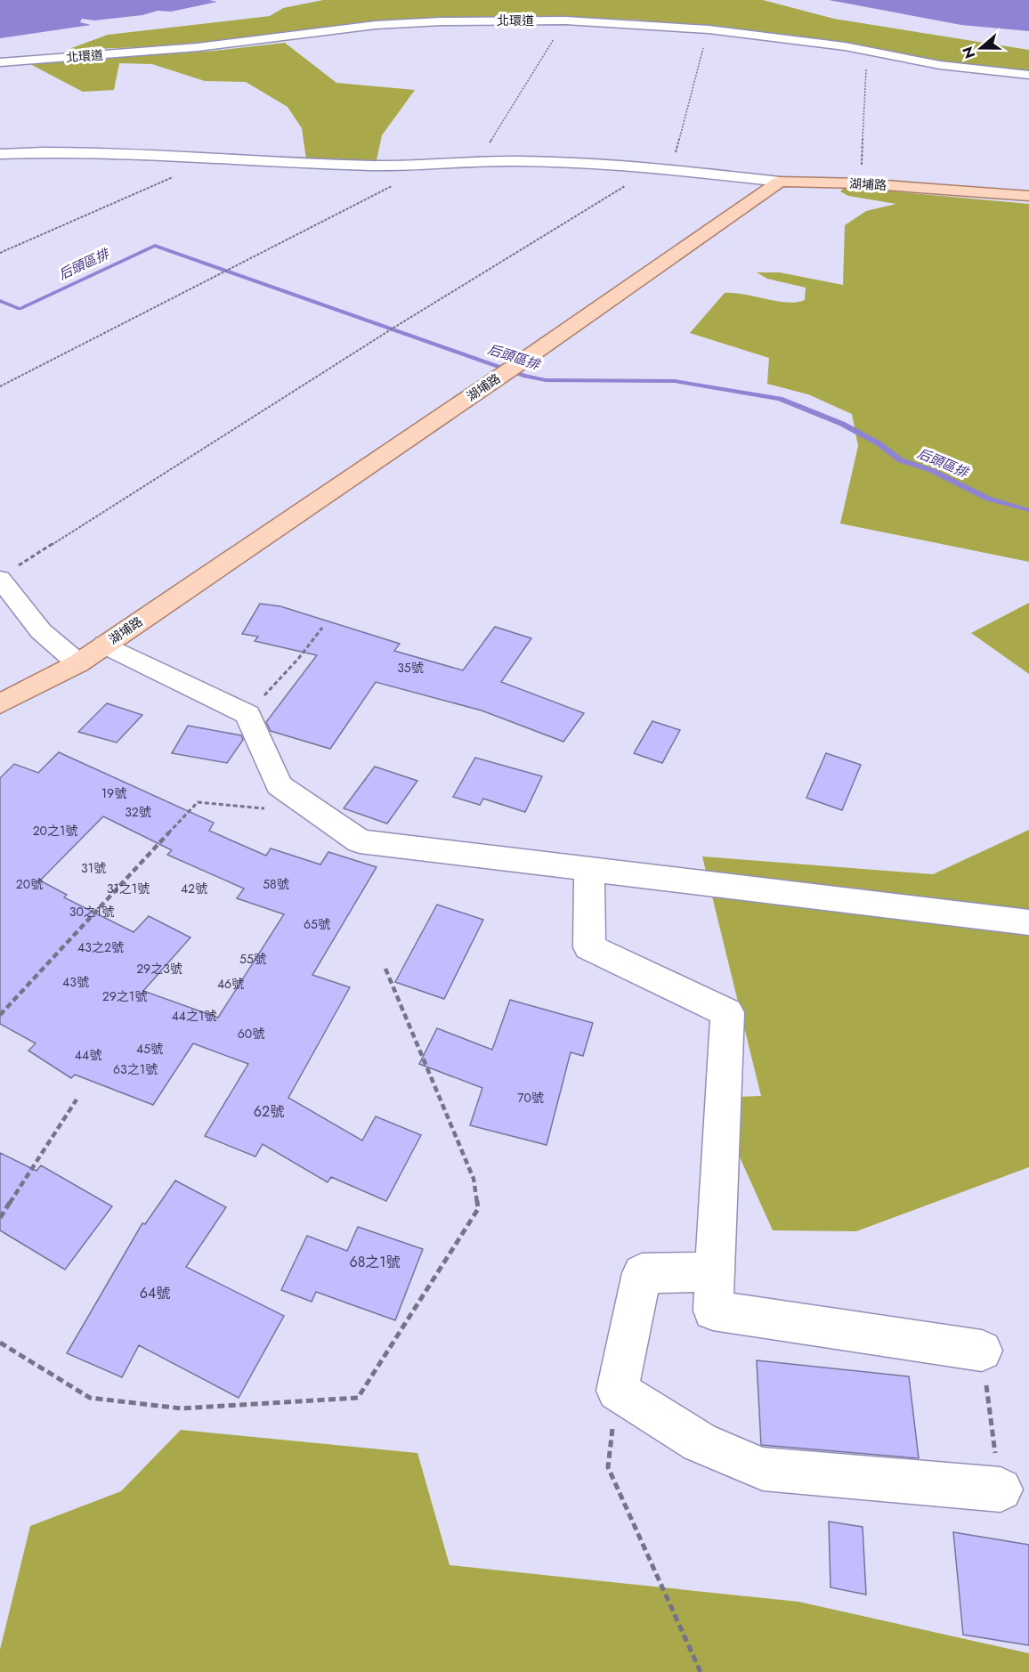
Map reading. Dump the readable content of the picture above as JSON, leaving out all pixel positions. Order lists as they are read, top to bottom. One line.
{"streets":{"main road":["湖埔路"],"street":["北環道"]},"water":["后頭區排"],"house_numbers":["35號","19號","32號","20之1號","31號","20號","58號","31之1號","42號","30之1號","65號","43之2號","55號","29之3號","43號","46號","29之1號","44之1號","60號","45號","44號","63之1號","70號","62號","68之1號","64號"],"north":"left"}
